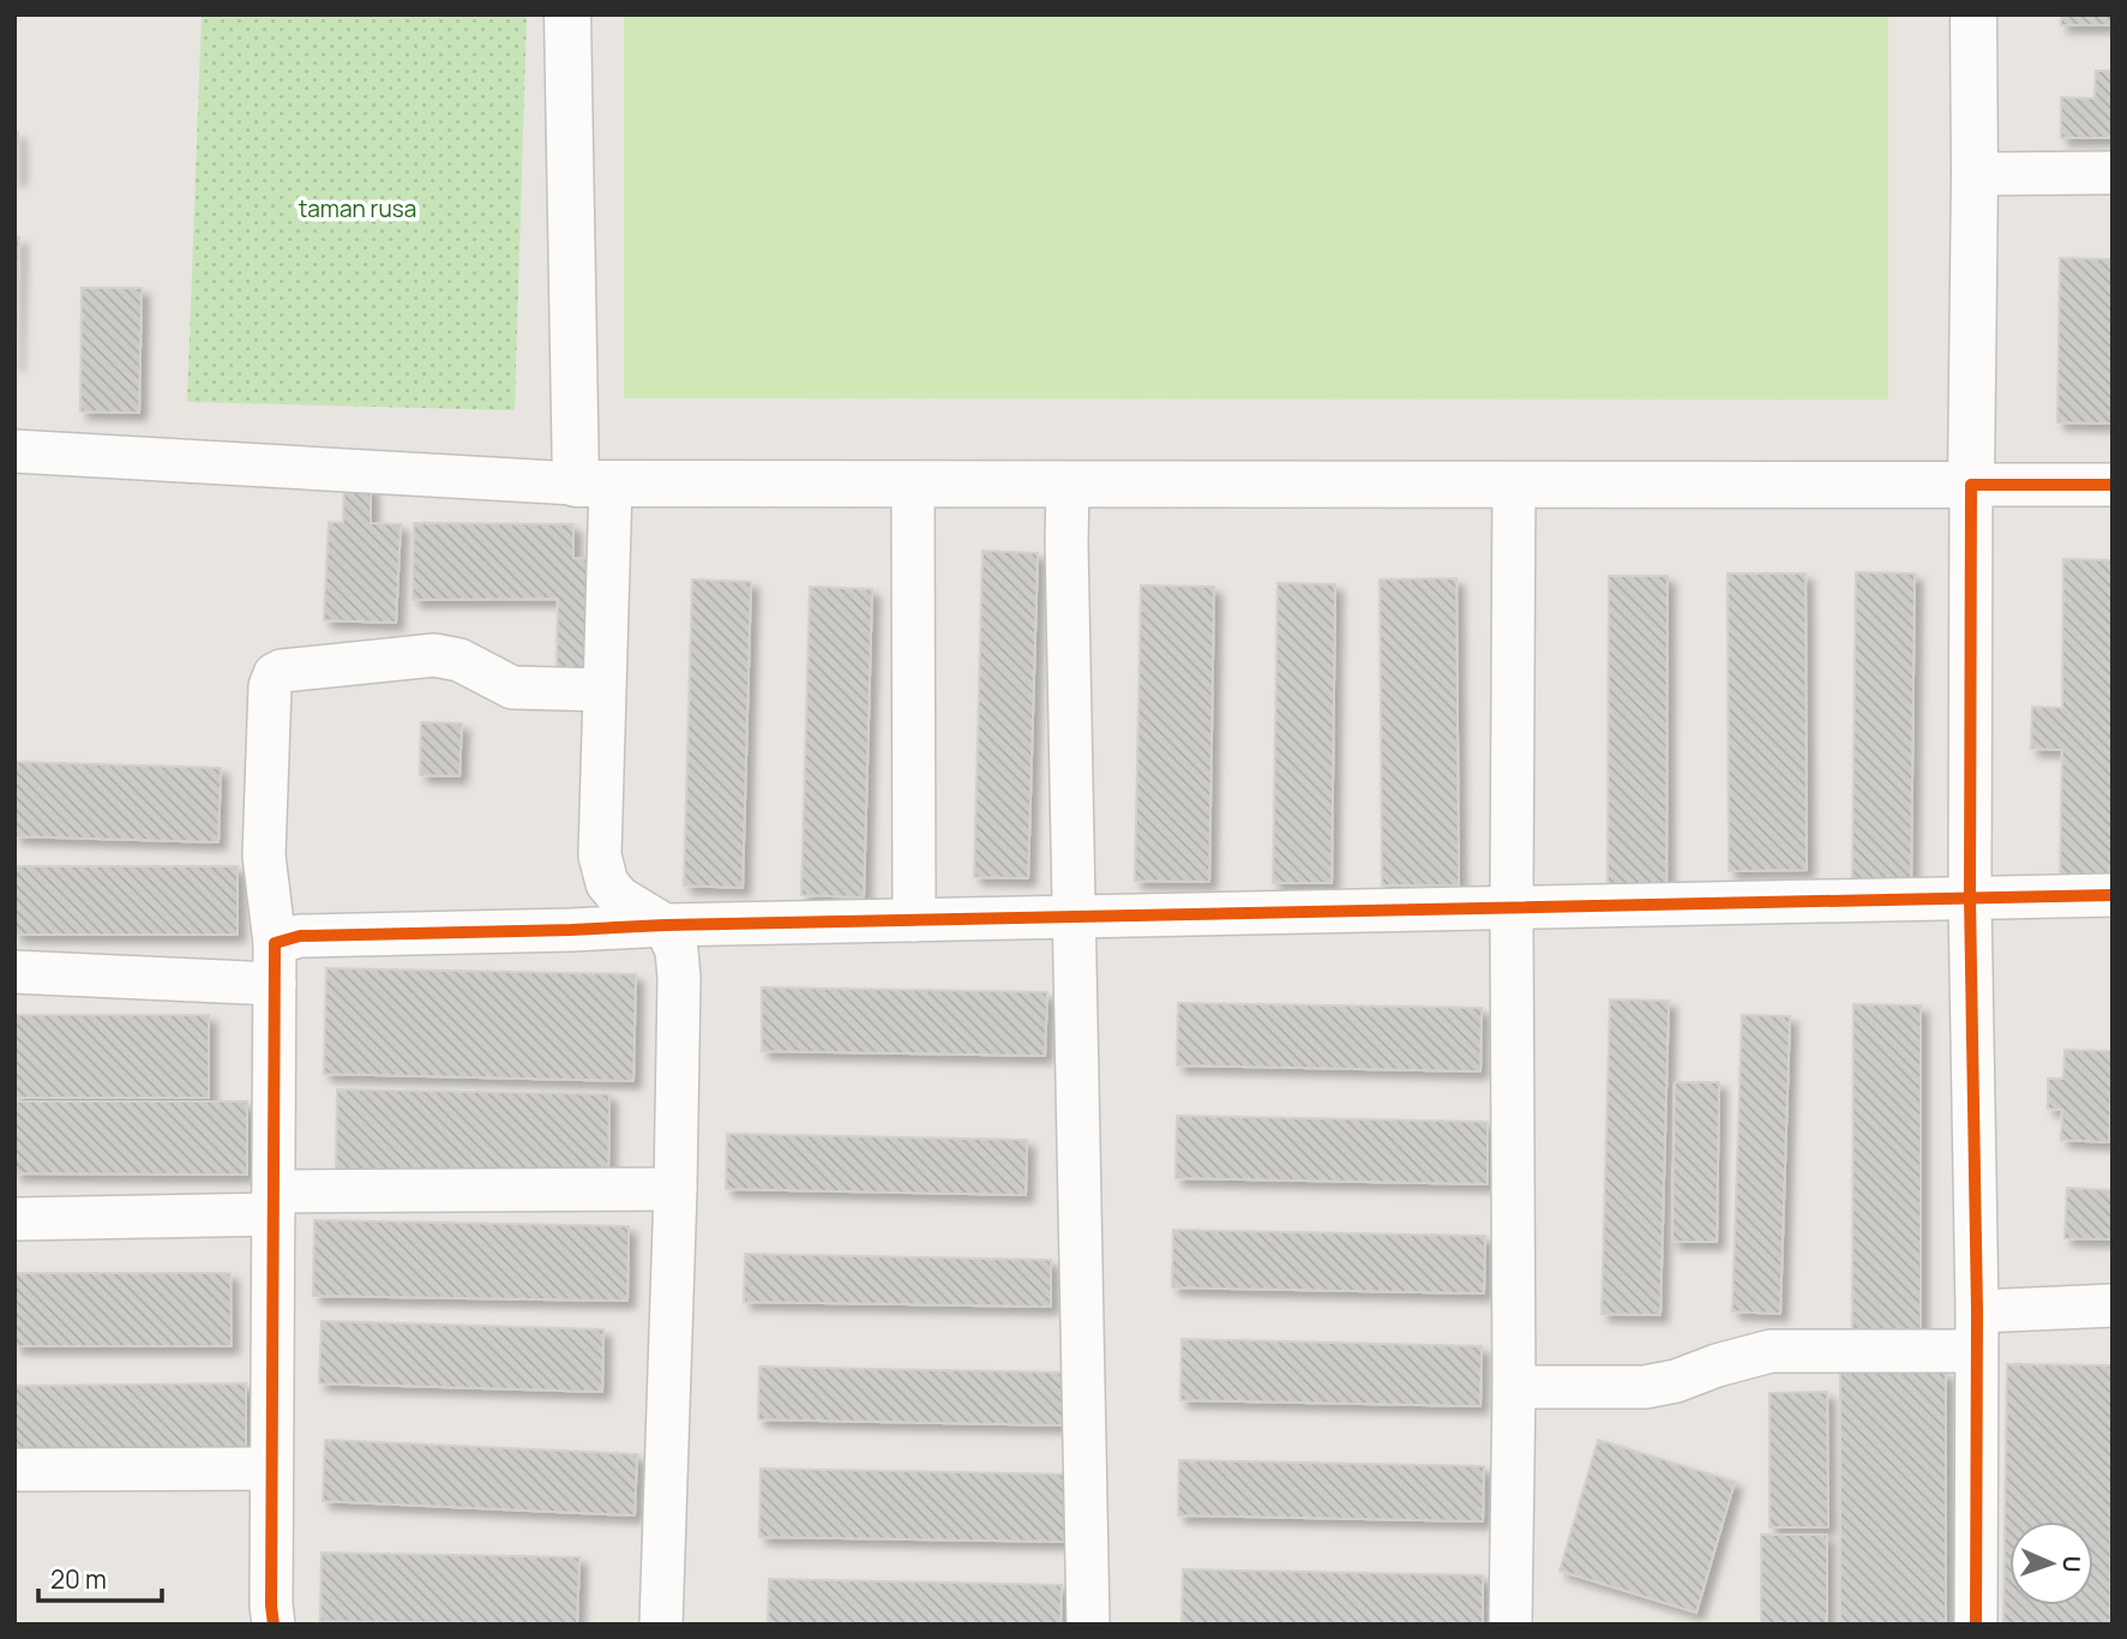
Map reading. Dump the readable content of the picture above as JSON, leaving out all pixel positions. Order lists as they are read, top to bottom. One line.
{"parks":["taman rusa"],"scale_bar":"20 m","north":"right"}
